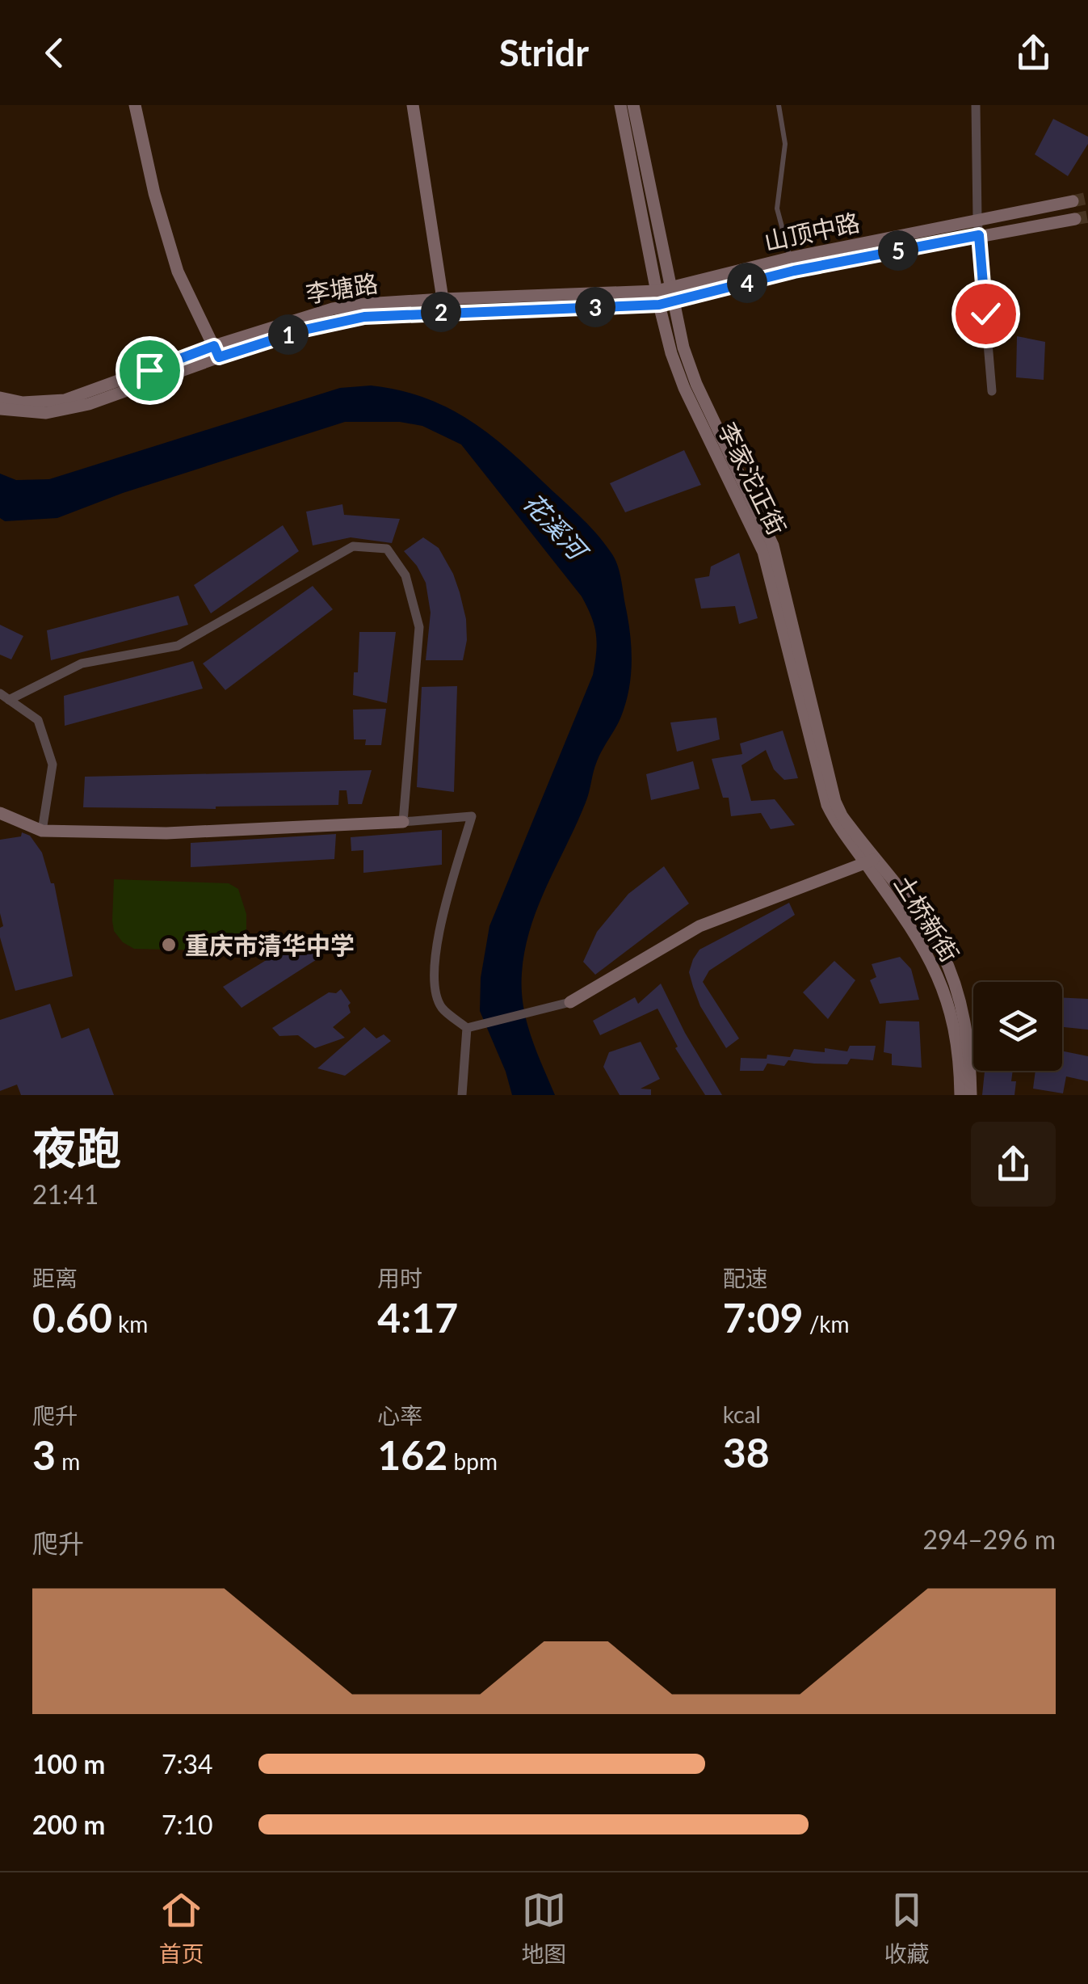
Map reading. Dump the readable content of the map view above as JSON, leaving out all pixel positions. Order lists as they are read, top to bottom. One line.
{"streets":{"main road":["山顶中路","李塘路","李家沱正街","土桥新街"]},"crossings":[["山顶中路","李塘路"],["山顶中路","李家沱正街"],["李塘路","李家沱正街"],["李家沱正街","土桥新街"]],"water":["花溪河"],"places":["重庆市清华中学"],"page":{"header":"Stridr","pins":["5","4","3","2","1"],"heading":["夜跑","21:41"],"stats":[["距离","0.60 km"],["用时","4:17"],["配速","7:09 /km"],["爬升","3 m"],["心率","162 bpm"],["kcal","38"]],"chart":["爬升","294–296 m"],"list":[{"name":"100 m","note":"7:34"},{"name":"200 m","note":"7:10"}],"tabs":["首页","地图","收藏"]}}
